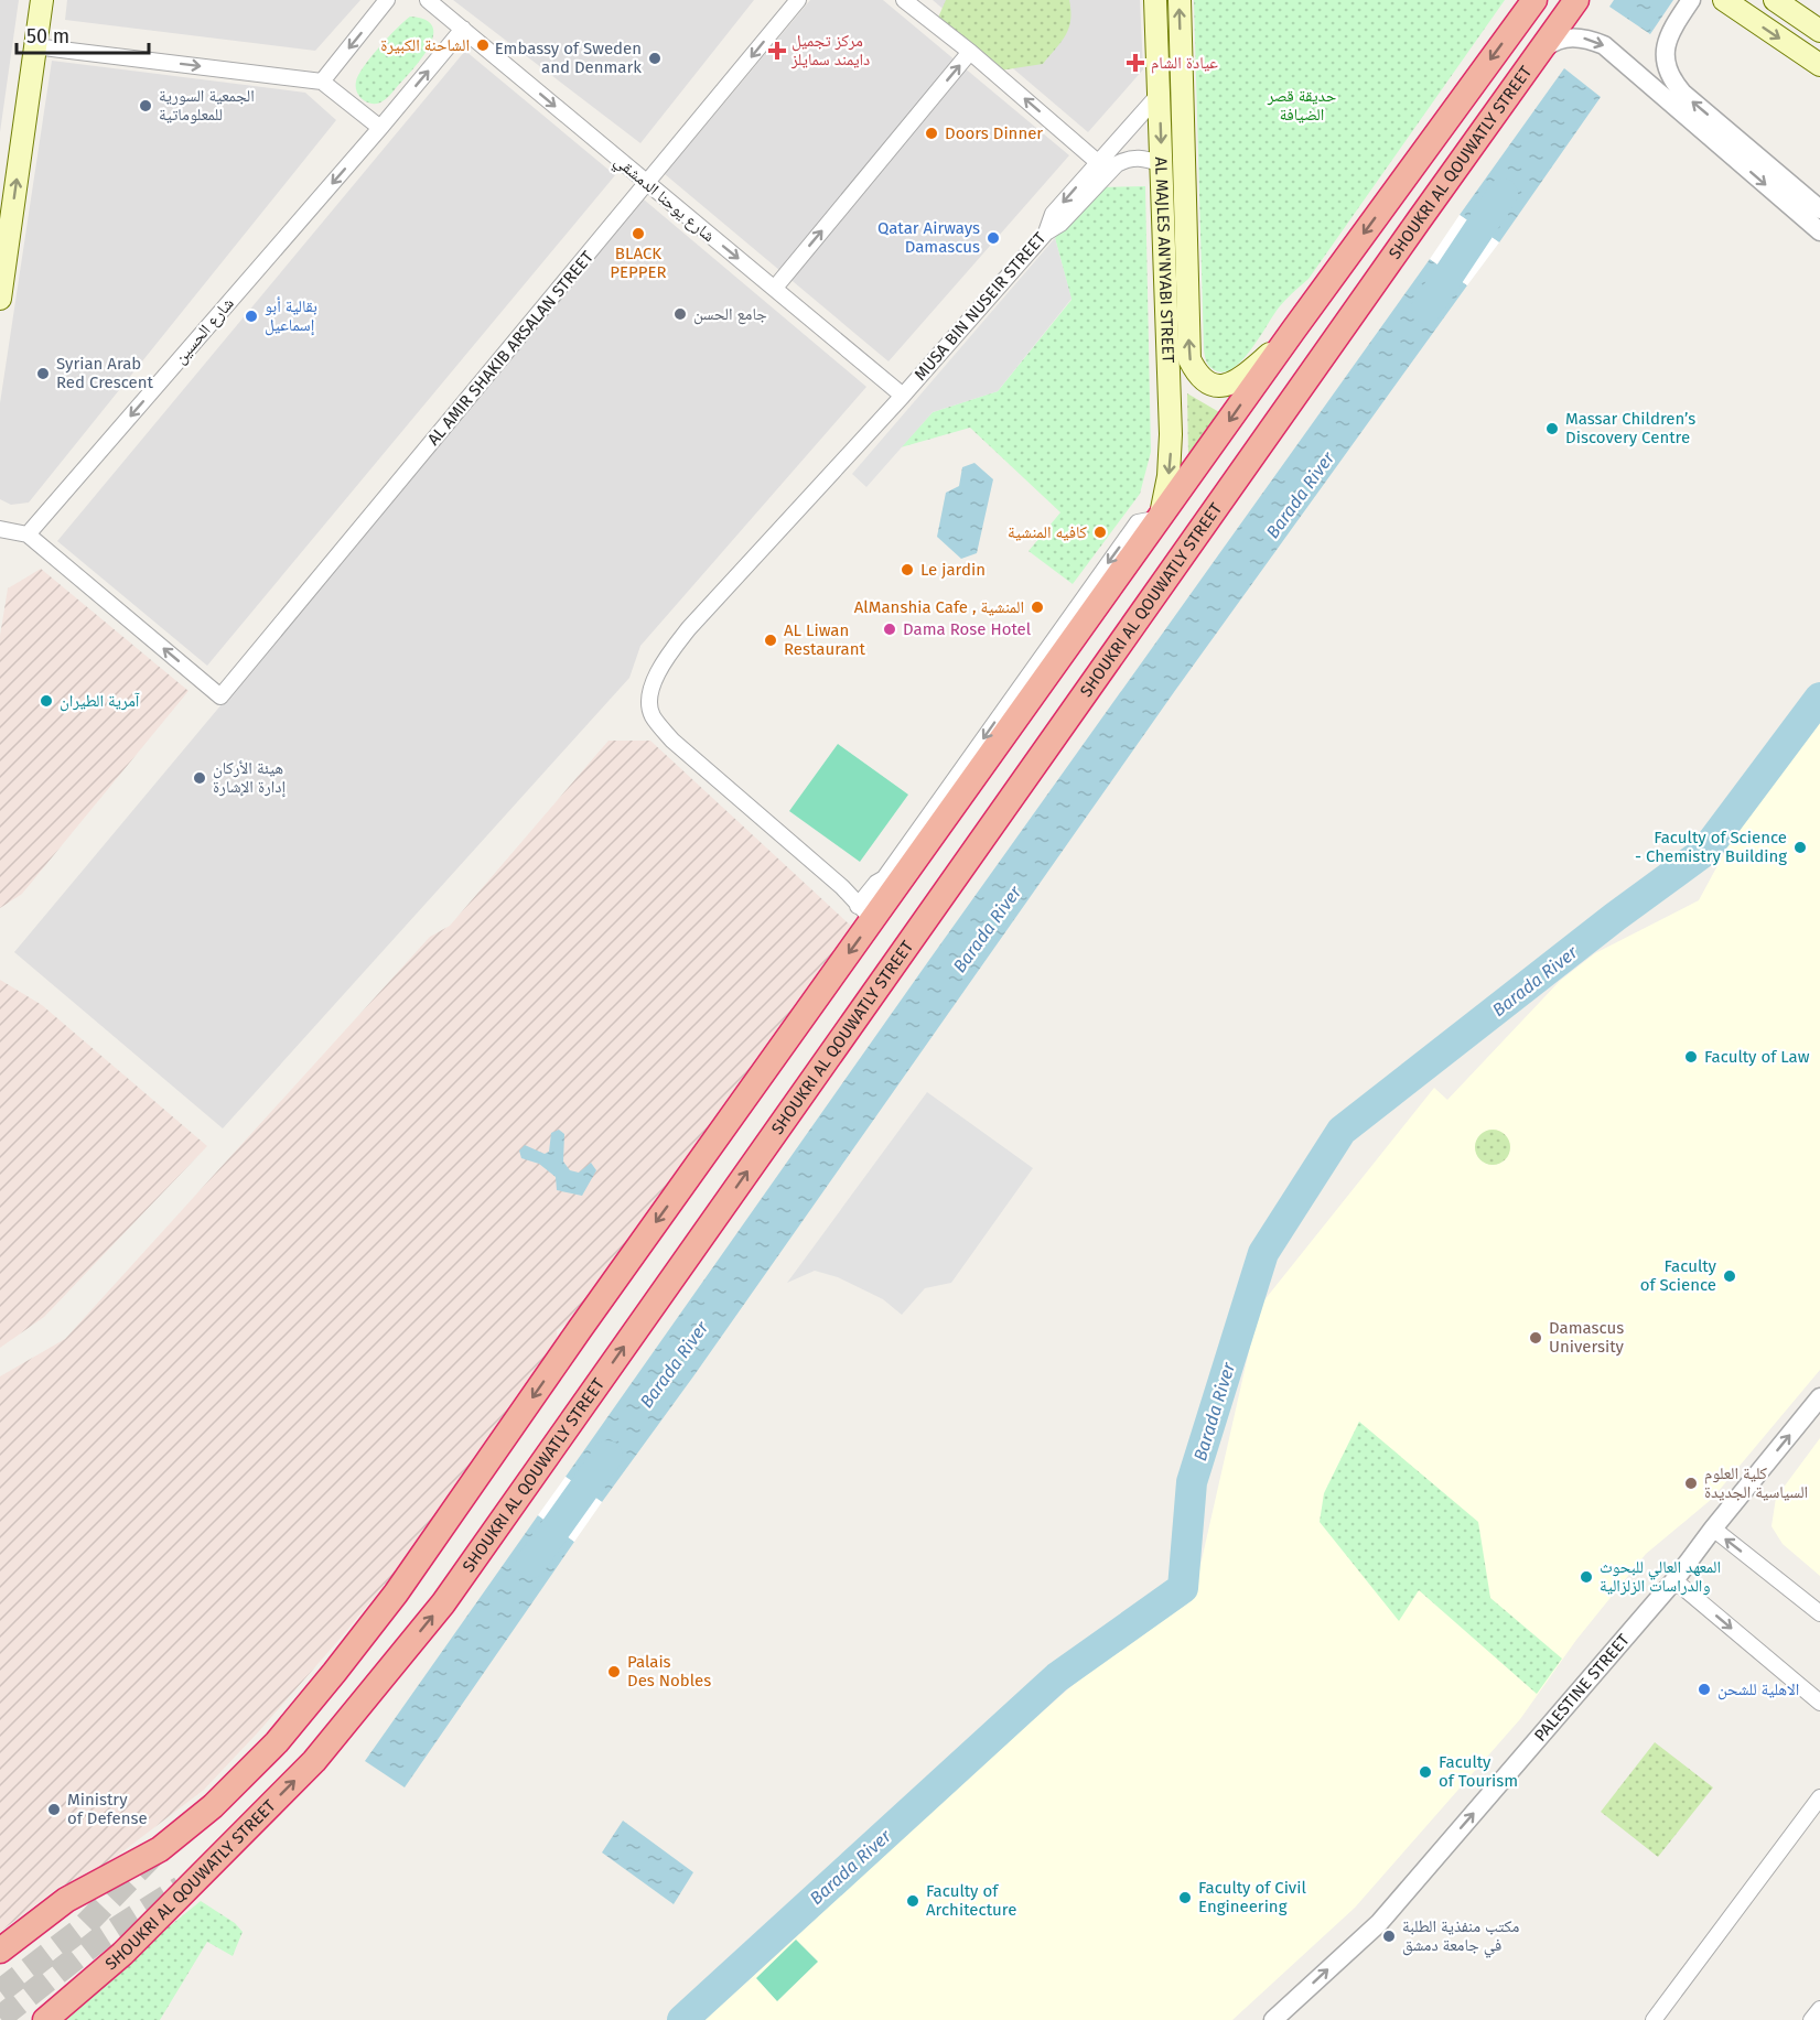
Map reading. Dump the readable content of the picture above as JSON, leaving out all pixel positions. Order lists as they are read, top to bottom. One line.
{"streets":{"highway":["SHOUKRI AL QOUWATLY STREET"],"main road":["AL MAJLES AN'NYABI STREET"],"street":["شارع يوحنا الدمشقي","MUSA BIN NUSEIR STREET","شارع الحسين","AL AMIR SHAKIB ARSALAN STREET","PALESTINE STREET"]},"crossings":[["SHOUKRI AL QOUWATLY STREET","AL MAJLES AN'NYABI STREET"],["SHOUKRI AL QOUWATLY STREET","MUSA BIN NUSEIR STREET"],["شارع يوحنا الدمشقي","MUSA BIN NUSEIR STREET"],["شارع يوحنا الدمشقي","شارع الحسين"],["شارع يوحنا الدمشقي","AL AMIR SHAKIB ARSALAN STREET"],["AL MAJLES AN'NYABI STREET","MUSA BIN NUSEIR STREET"],["شارع الحسين","AL AMIR SHAKIB ARSALAN STREET"]],"one_way":["شارع يوحنا الدمشقي","AL AMIR SHAKIB ARSALAN STREET","PALESTINE STREET"],"water":["Barada River"],"parks":["حديقة قصر الضيافة"],"places":{"other":["الشاحنة الكبيرة","Embassy of Sweden and Denmark","الجمعية السورية للمعلوماتية","Doors Dinner","BLACK PEPPER","Qatar Airways Damascus","جامع الحسن","بقالية أبو إسماعيل","Syrian Arab Red Crescent","Massar Children’s Discovery Centre","كافيه المنشية","Le jardin","AlManshia Cafe , المنشية","Dama Rose Hotel","AL Liwan Restaurant","آمرية الطيران","هيئة الأركان إدارة الإشارة","Faculty of Science - Chemistry Building","Faculty of Law","Faculty of Science","Damascus University","كلية العلوم السياسية الجديدة","المعهد العالي للبحوث والدراسات الزلزالية","Palais Des Nobles","الاهلية للشحن","Faculty of Tourism","Ministry of Defense","Faculty of Civil Engineering","Faculty of Architecture","مكتب منفذية الطلبة في جامعة دمشق"],"health":["مركز تجميل دايمند سمايلز","عيادة الشام"]},"scale_bar":"50 m"}
